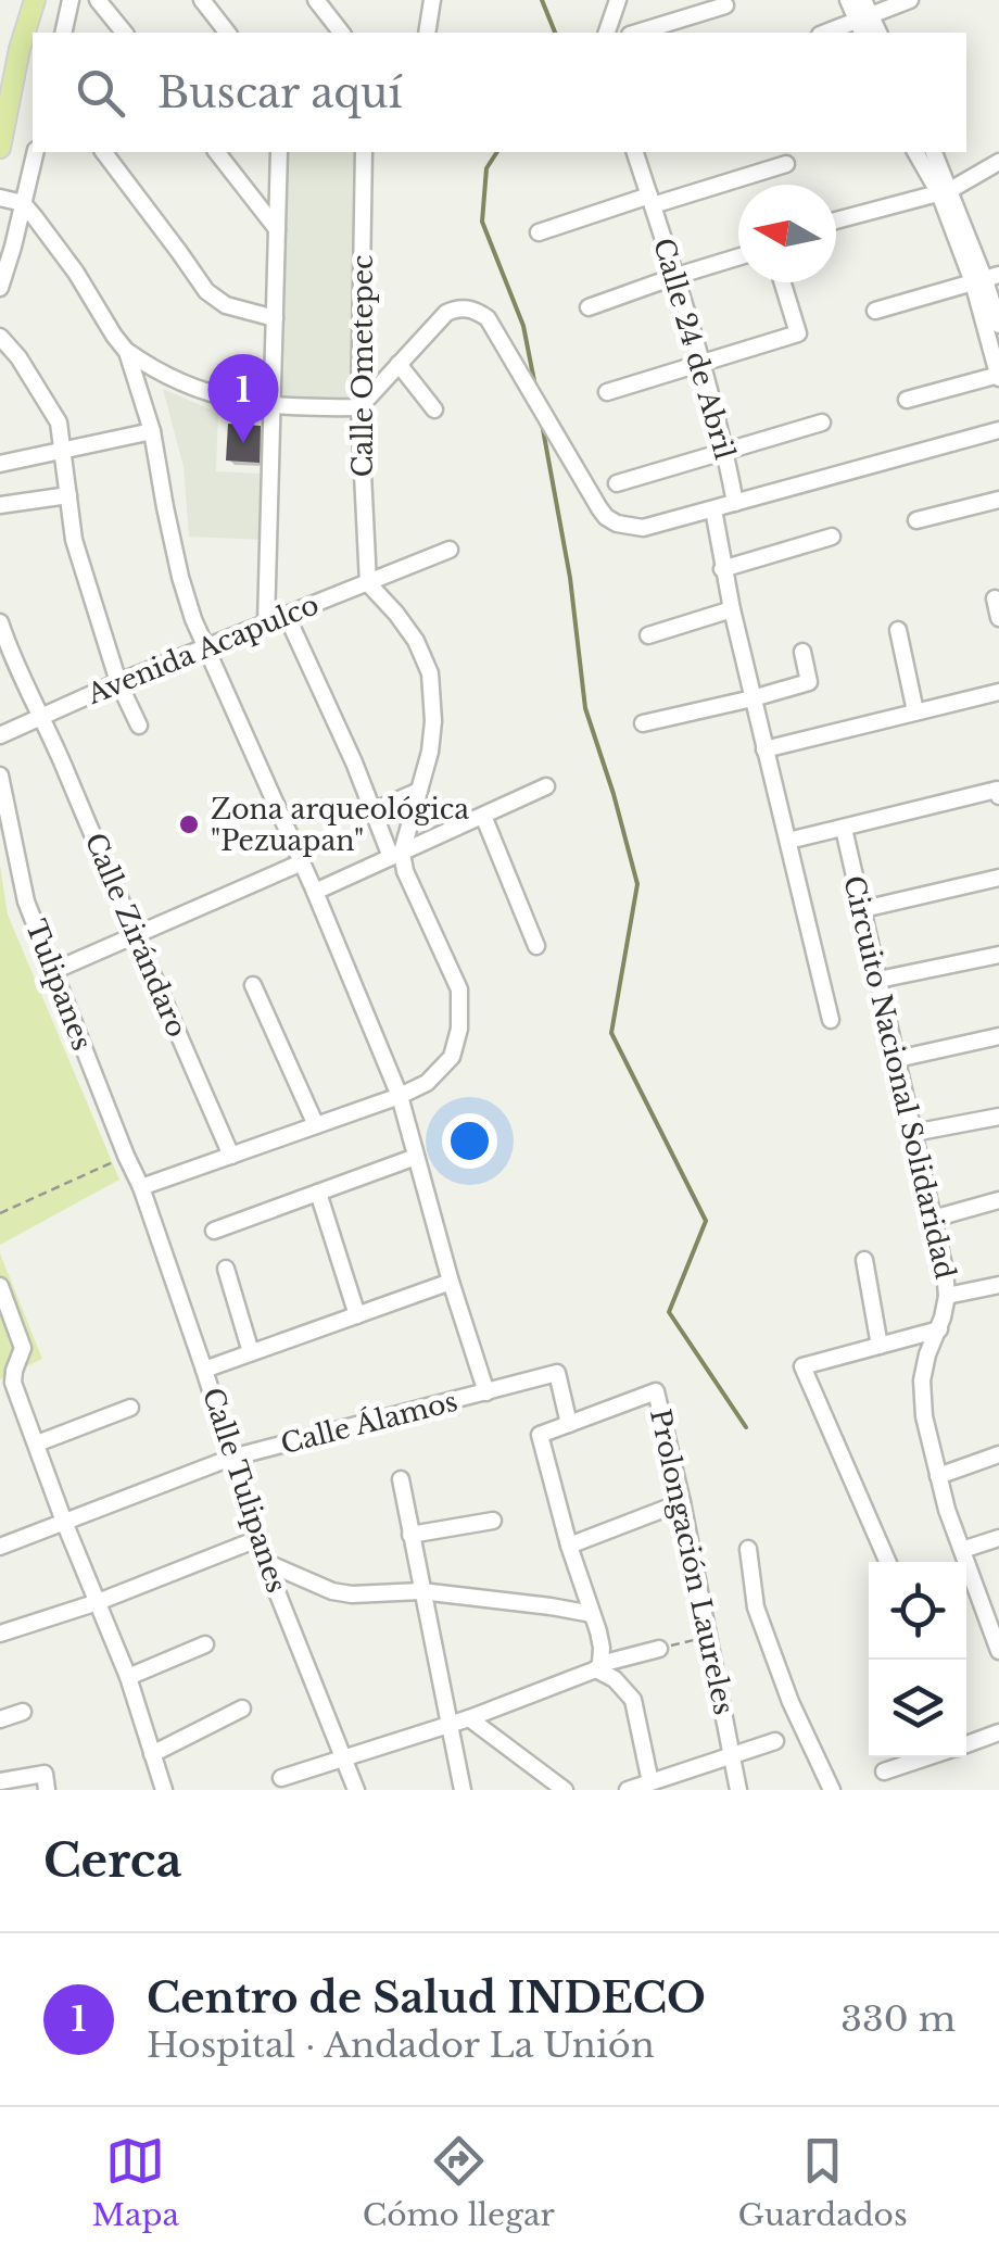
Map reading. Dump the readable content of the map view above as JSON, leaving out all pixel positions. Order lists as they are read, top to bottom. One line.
{"streets":{"street":["Calle 24 de Abril","Calle Ometepec","Avenida Acapulco","Calle Zirándaro","Tulipanes","Circuito Nacional Solidaridad","Calle Álamos","Calle Tulipanes","Prolongación Laureles"]},"crossings":[["Calle Ometepec","Avenida Acapulco"],["Avenida Acapulco","Calle Zirándaro"],["Tulipanes","Calle Tulipanes"],["Calle Álamos","Calle Tulipanes"],["Calle Álamos","Prolongación Laureles"]],"places":["Zona arqueológica \"Pezuapan\""],"north":"left","page":{"search":"Buscar aquí","pins":"1","heading":"Cerca","list":[{"mark":"1","name":"Centro de Salud INDECO","note":"Hospital · Andador La Unión","value":"330 m"}],"nav":["Mapa","Cómo llegar","Guardados"]}}
